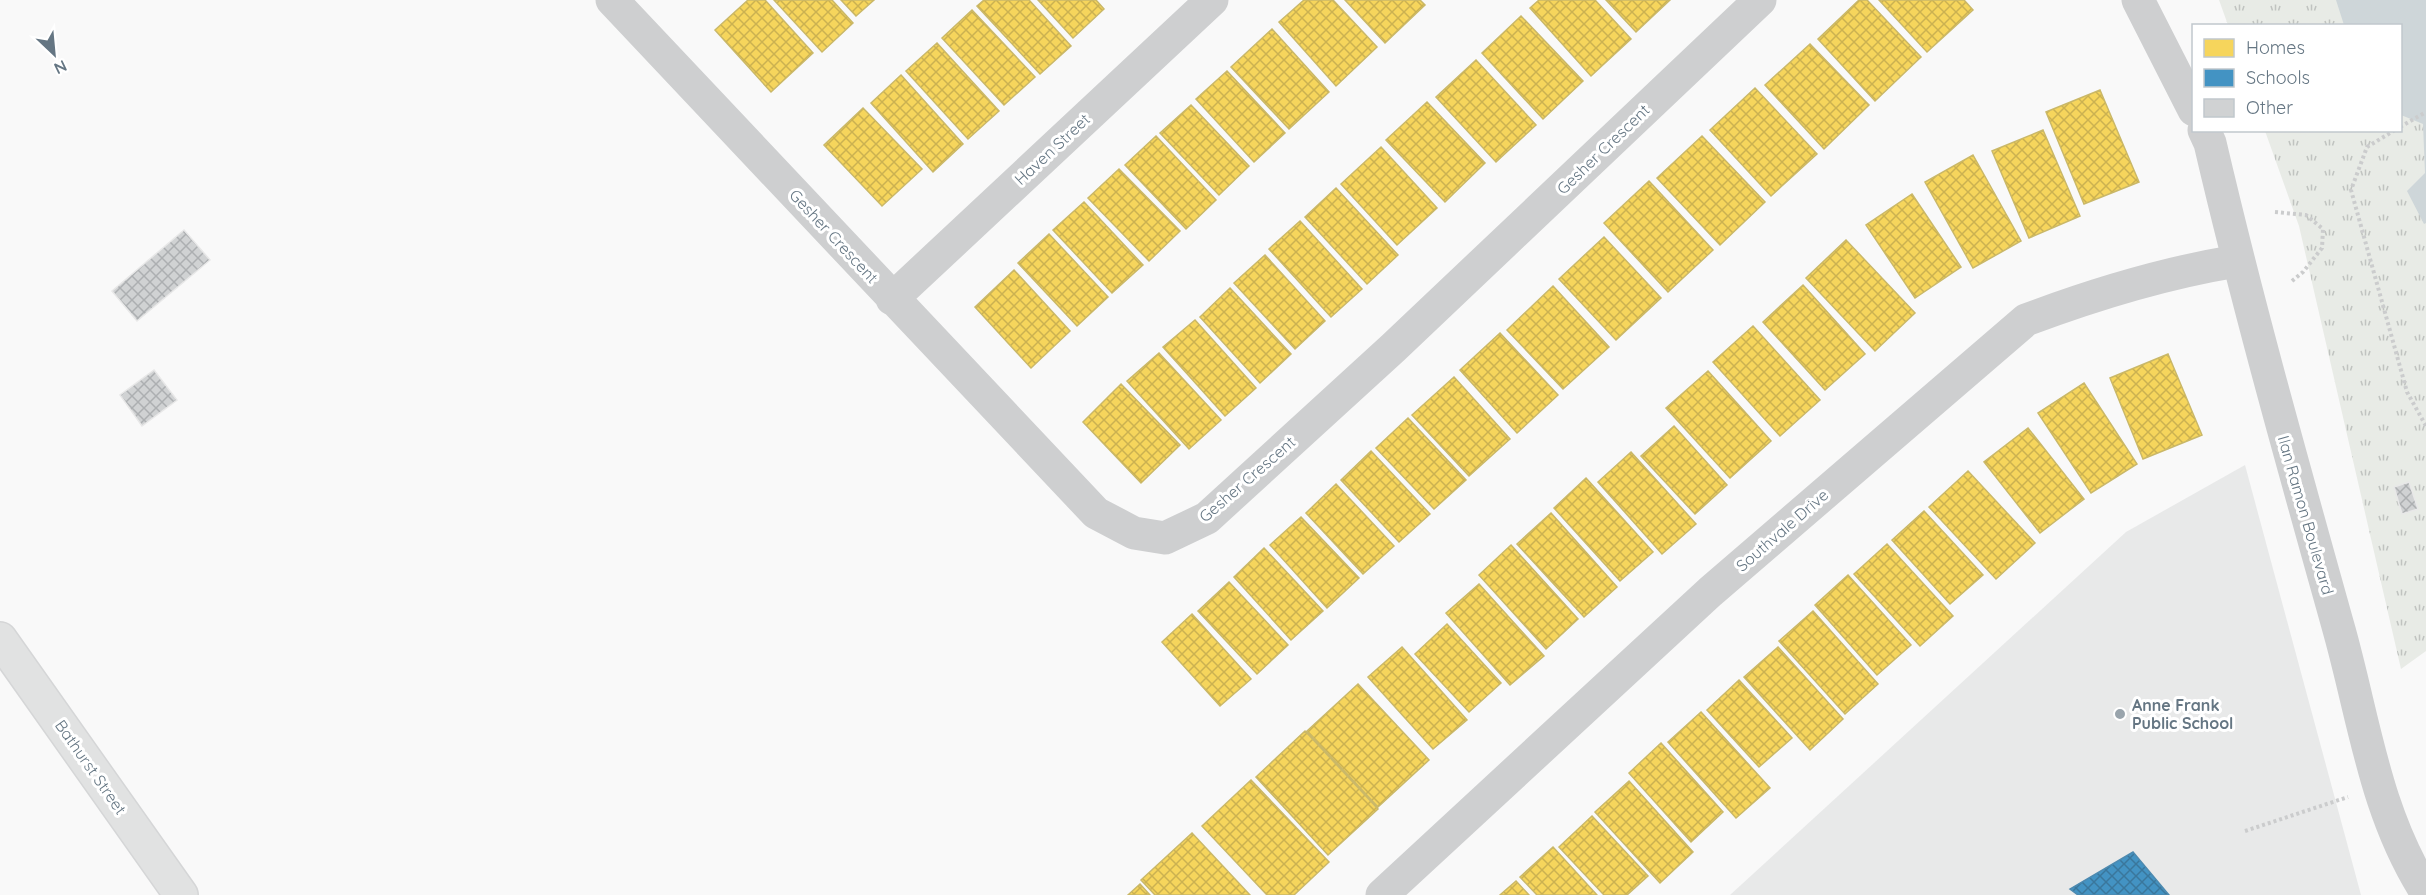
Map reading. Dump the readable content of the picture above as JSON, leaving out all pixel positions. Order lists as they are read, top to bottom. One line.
{"streets":{"main road":["Bathurst Street"],"street":["Haven Street","Gesher Crescent","Ilan Ramon Boulevard","Southvale Drive"]},"crossings":[["Haven Street","Gesher Crescent"],["Ilan Ramon Boulevard","Southvale Drive"]],"places":["Anne Frank Public School"],"legend":["Homes","Schools","Other"],"north":"bottom right"}
